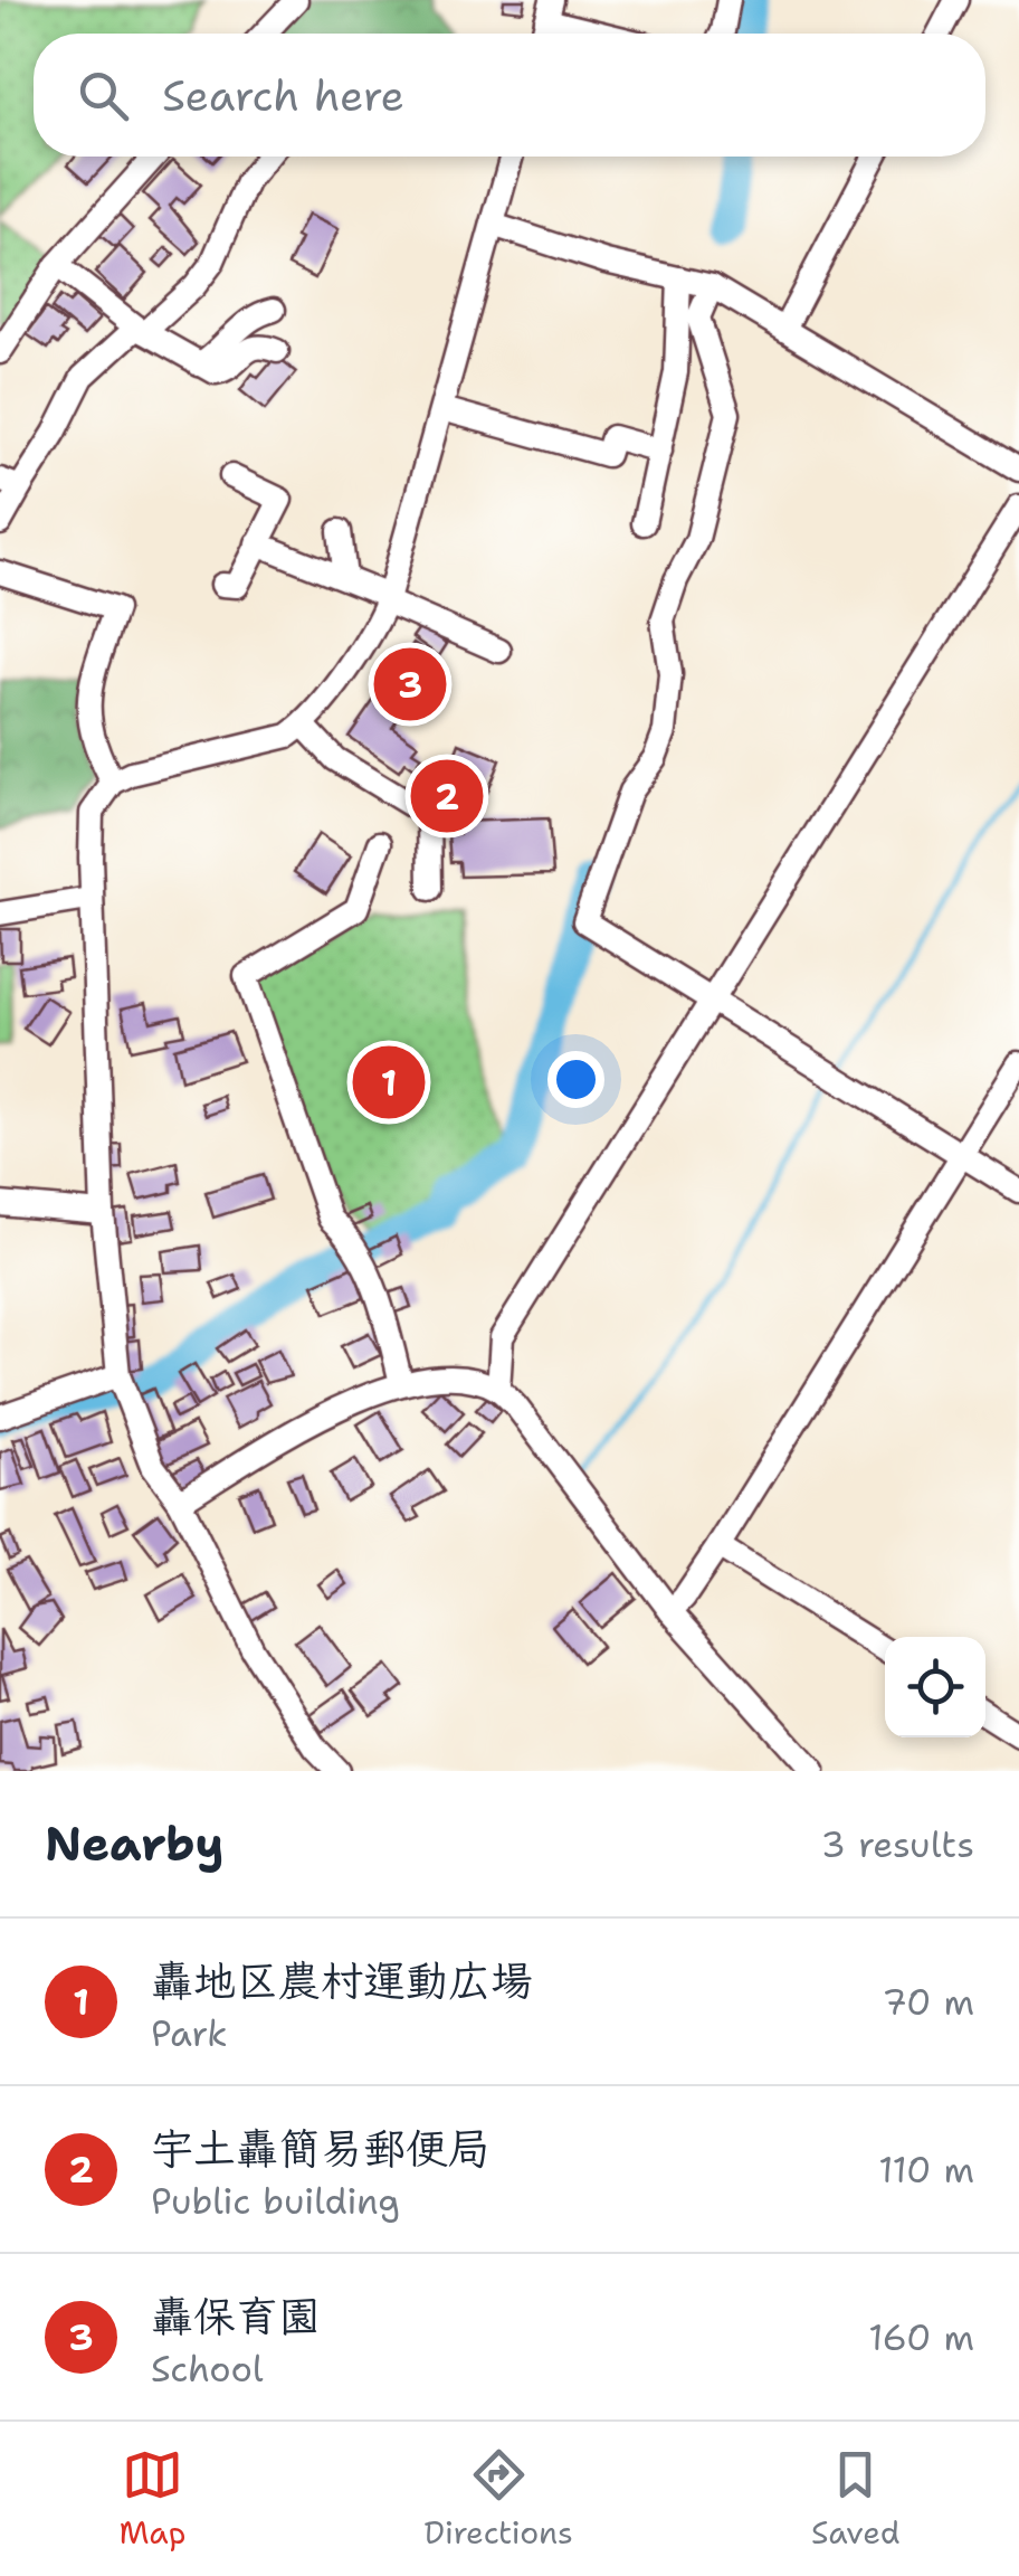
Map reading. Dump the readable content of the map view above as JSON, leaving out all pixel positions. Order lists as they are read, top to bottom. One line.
{"page":{"search":"Search here","pins":["3","2","1"],"heading":["Nearby","3 results"],"list":[{"mark":"1","name":"轟地区農村運動広場","note":"Park","value":"70 m"},{"mark":"2","name":"宇土轟簡易郵便局","note":"Public building","value":"110 m"},{"mark":"3","name":"轟保育園","note":"School","value":"160 m"}],"nav":["Map","Directions","Saved"]}}
